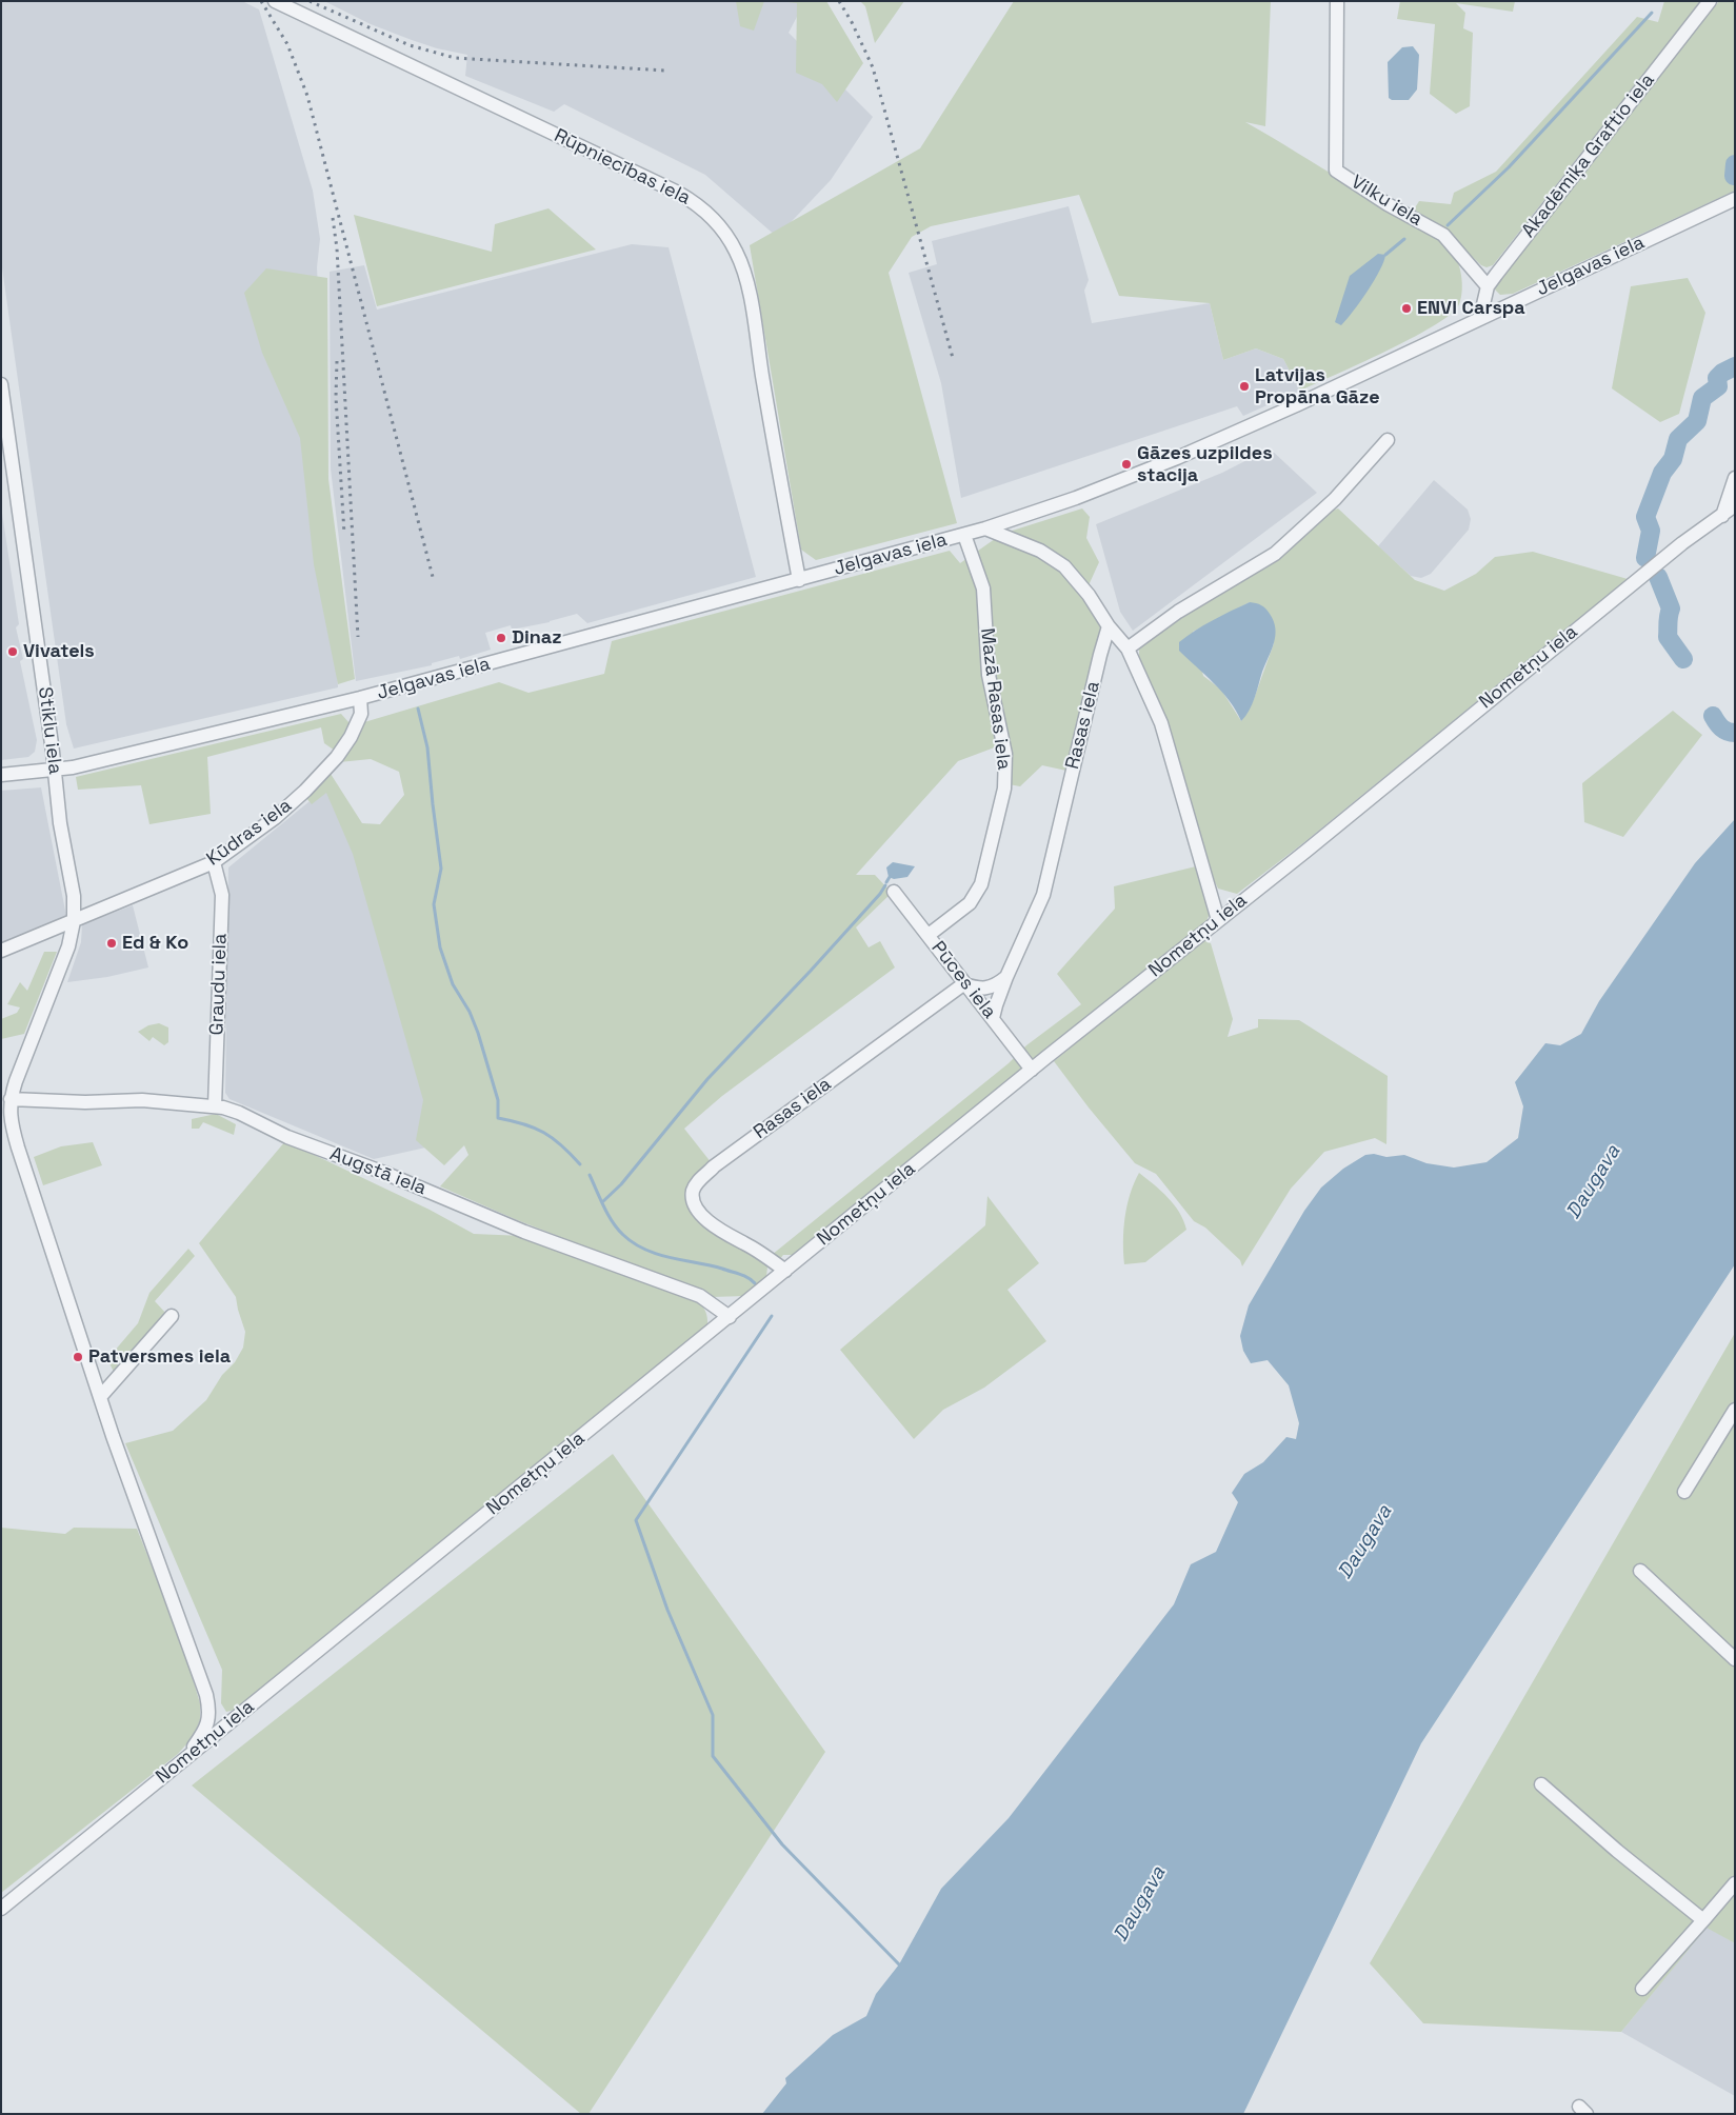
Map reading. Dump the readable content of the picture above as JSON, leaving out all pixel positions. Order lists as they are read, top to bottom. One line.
{"streets":{"street":["Akadēmiķa Graftio iela","Rūpniecības iela","Vilku iela","Jelgavas iela","Nometņu iela","Mazā Rasas iela","Rasas iela","Stiklu iela","Kūdras iela","Pūces iela","Graudu iela","Augstā iela"]},"crossings":[["Akadēmiķa Graftio iela","Vilku iela"],["Akadēmiķa Graftio iela","Jelgavas iela"],["Rūpniecības iela","Jelgavas iela"],["Jelgavas iela","Mazā Rasas iela"],["Jelgavas iela","Stiklu iela"],["Jelgavas iela","Kūdras iela"],["Nometņu iela","Rasas iela"],["Nometņu iela","Pūces iela"],["Nometņu iela","Augstā iela"],["Mazā Rasas iela","Pūces iela"],["Rasas iela","Pūces iela"],["Stiklu iela","Kūdras iela"],["Kūdras iela","Graudu iela"],["Graudu iela","Augstā iela"]],"water":["Daugava"],"places":["ENVI Carspa","Latvijas Propāna Gāze","Gāzes uzpildes stacija","Dinaz","Vivatels","Ed & Ko","Patversmes iela"]}
